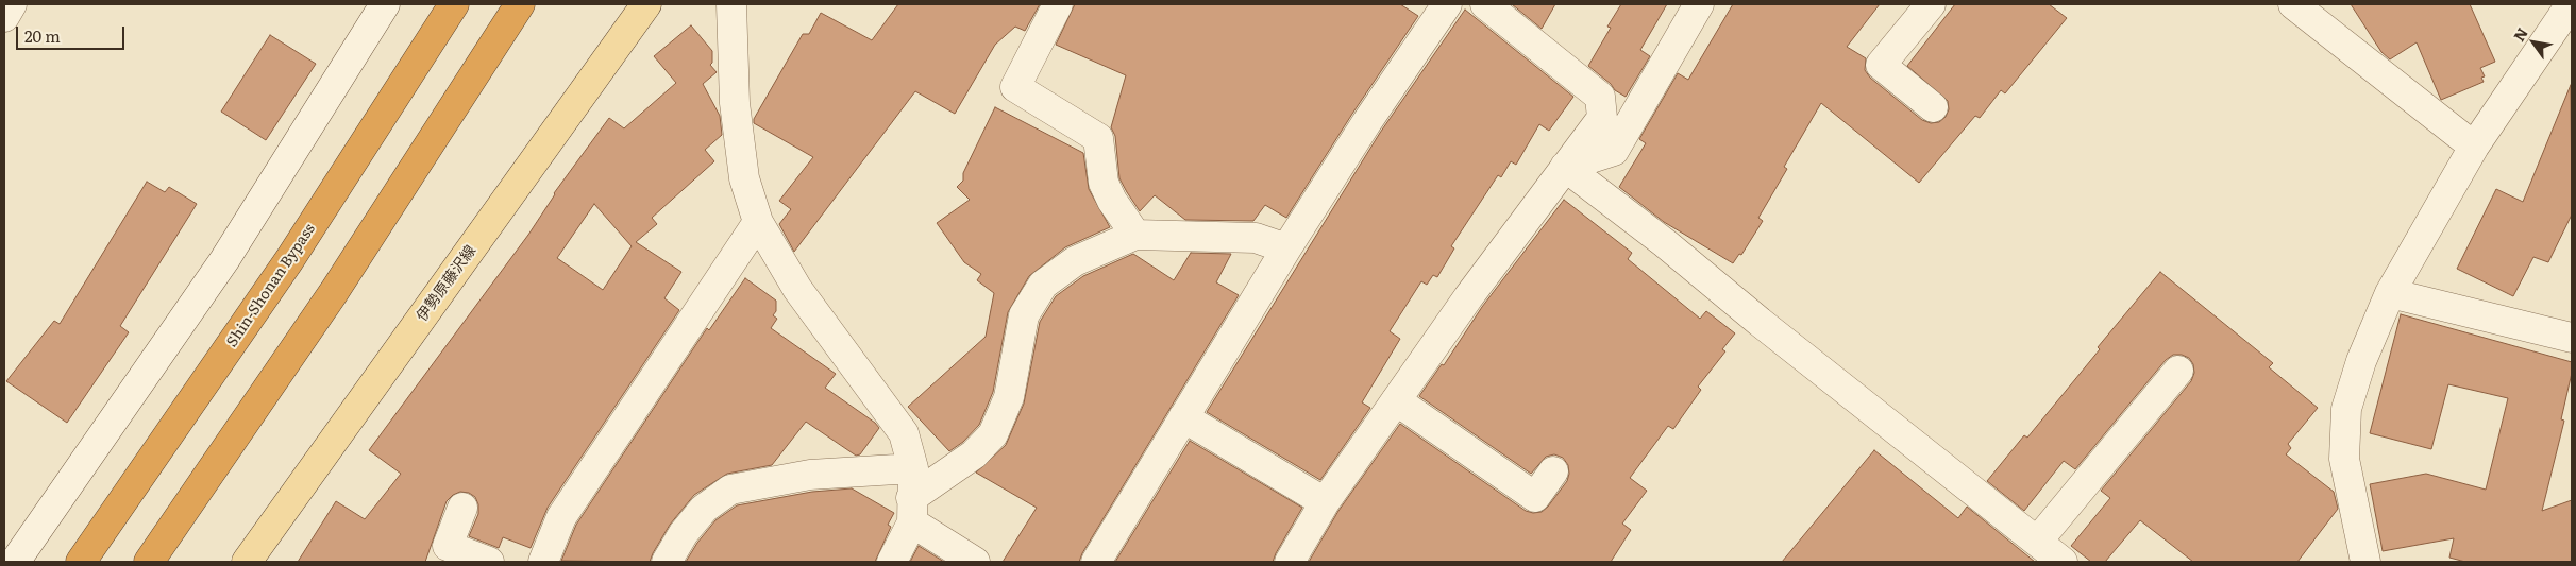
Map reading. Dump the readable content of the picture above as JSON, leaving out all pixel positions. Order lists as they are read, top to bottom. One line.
{"streets":{"highway":["Shin-Shonan Bypass"],"main road":["伊勢原藤沢線"]},"scale_bar":"20 m","north":"top left"}
